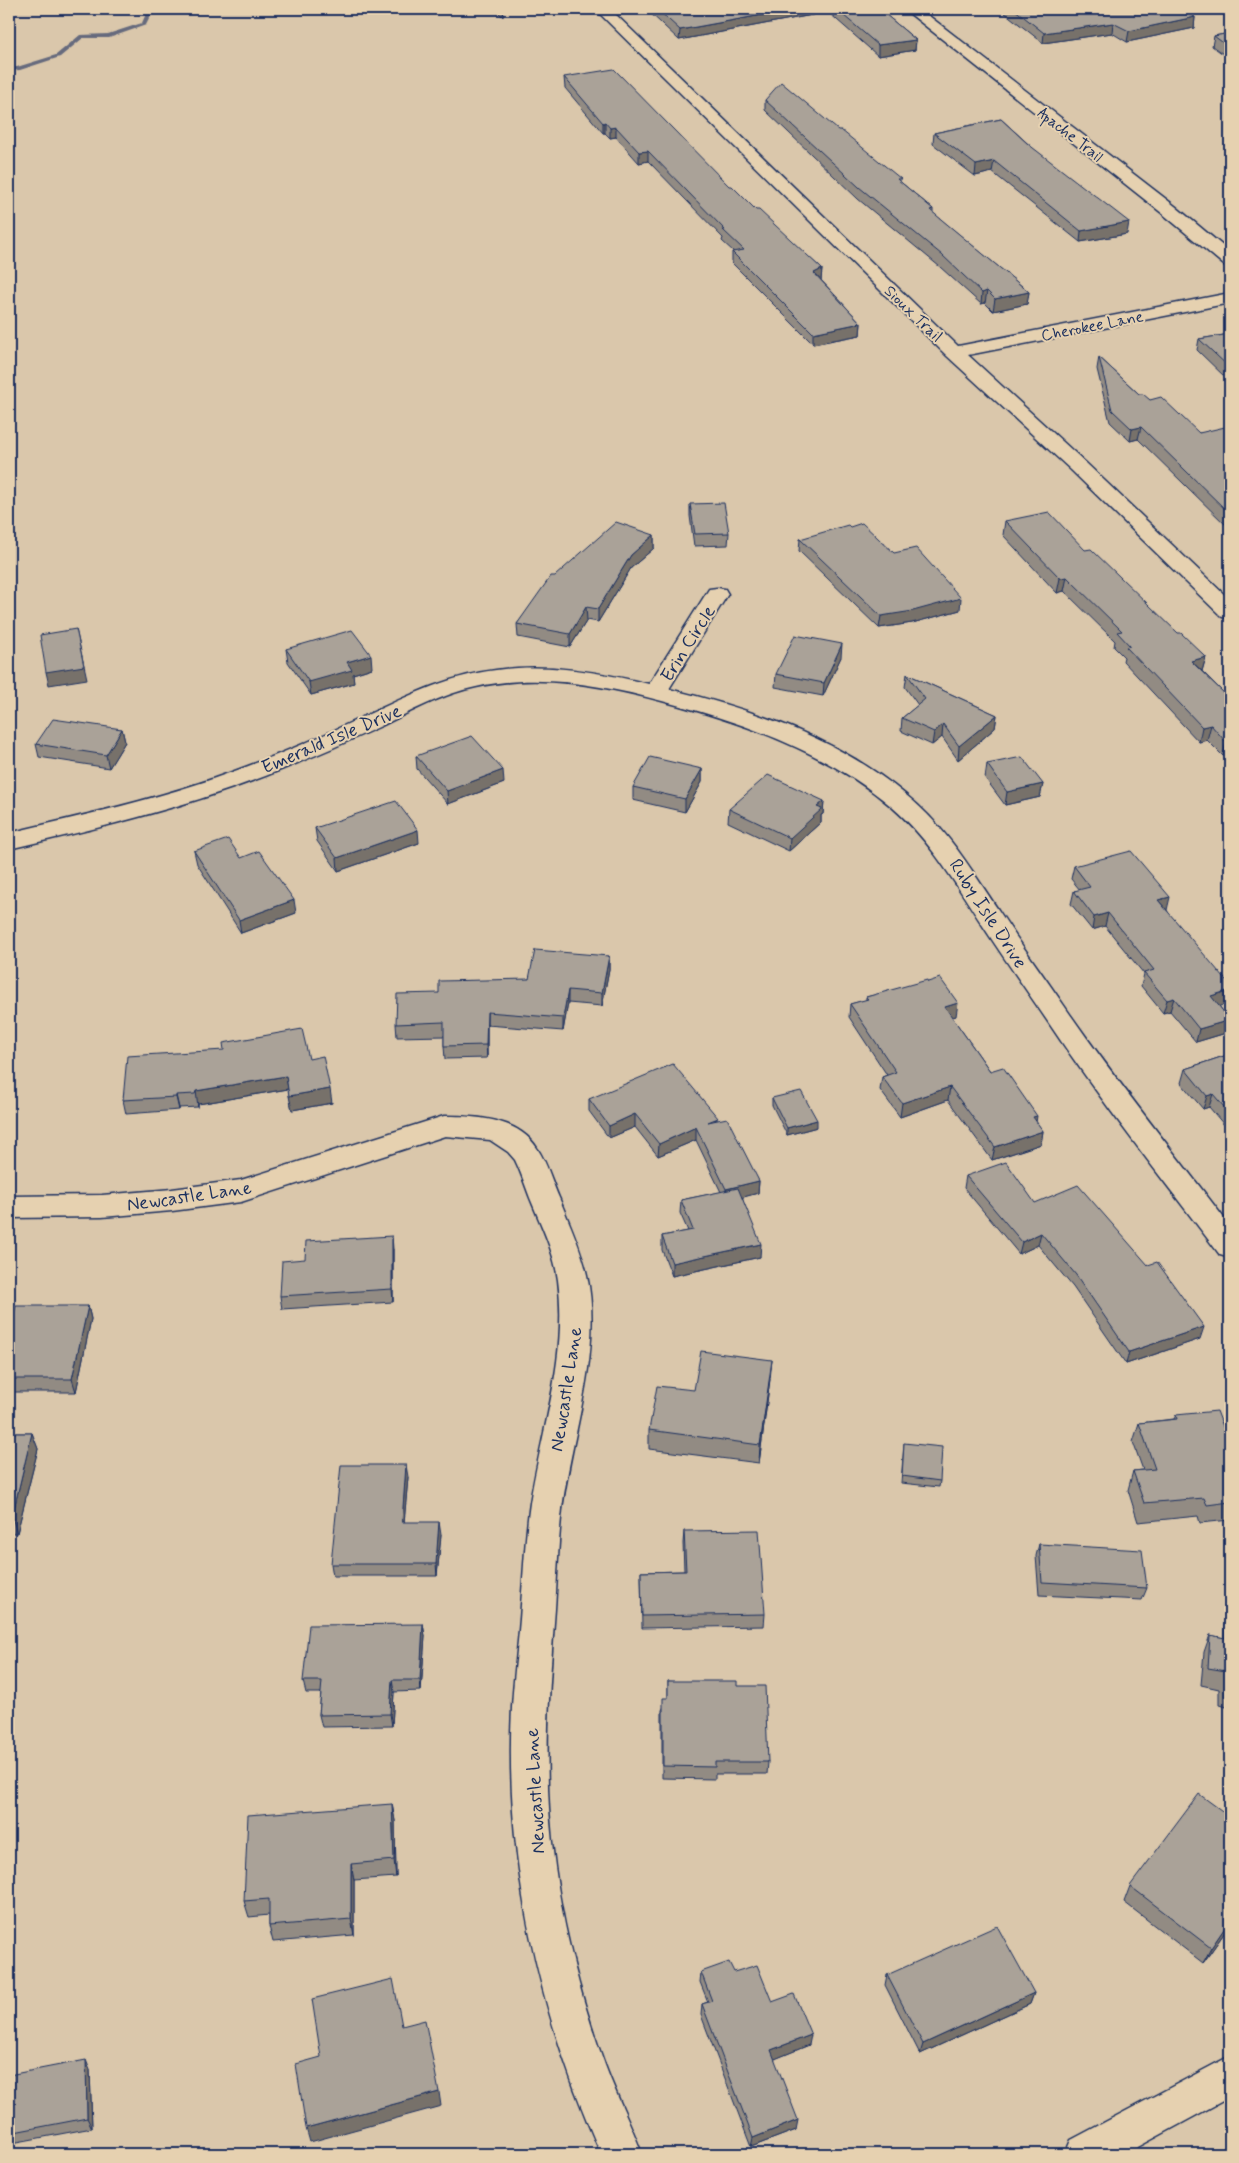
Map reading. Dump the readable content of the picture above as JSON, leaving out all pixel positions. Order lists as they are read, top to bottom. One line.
{"streets":{"street":["Apache Trail","Sioux Trail","Cherokee Lane","Erin Circle","Emerald Isle Drive","Ruby Isle Drive","Newcastle Lane"]},"crossings":[["Sioux Trail","Cherokee Lane"],["Erin Circle","Emerald Isle Drive"],["Erin Circle","Ruby Isle Drive"],["Emerald Isle Drive","Ruby Isle Drive"]]}
